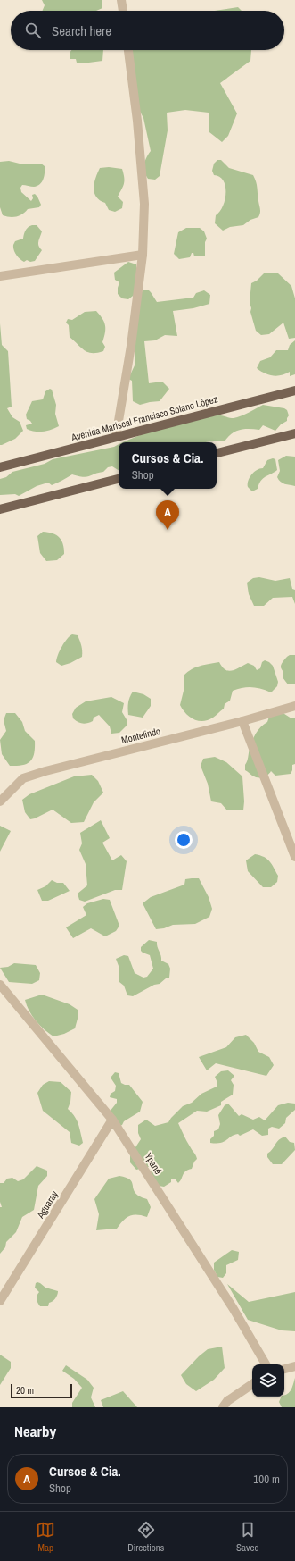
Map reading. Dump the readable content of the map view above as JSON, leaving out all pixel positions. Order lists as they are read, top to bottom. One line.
{"streets":{"main road":["Avenida Mariscal Francisco Solano López"],"street":["Montelindo","Ypané","Aguaray"]},"crossings":[["Ypané","Aguaray"]],"scale_bar":"20 m","page":{"search":"Search here","popup":["Cursos & Cia.","Shop"],"pins":"A","scale":"20 m","heading":"Nearby","list":[{"mark":"A","name":"Cursos & Cia.","note":"Shop","value":"100 m"}],"nav":["Map","Directions","Saved"]}}
